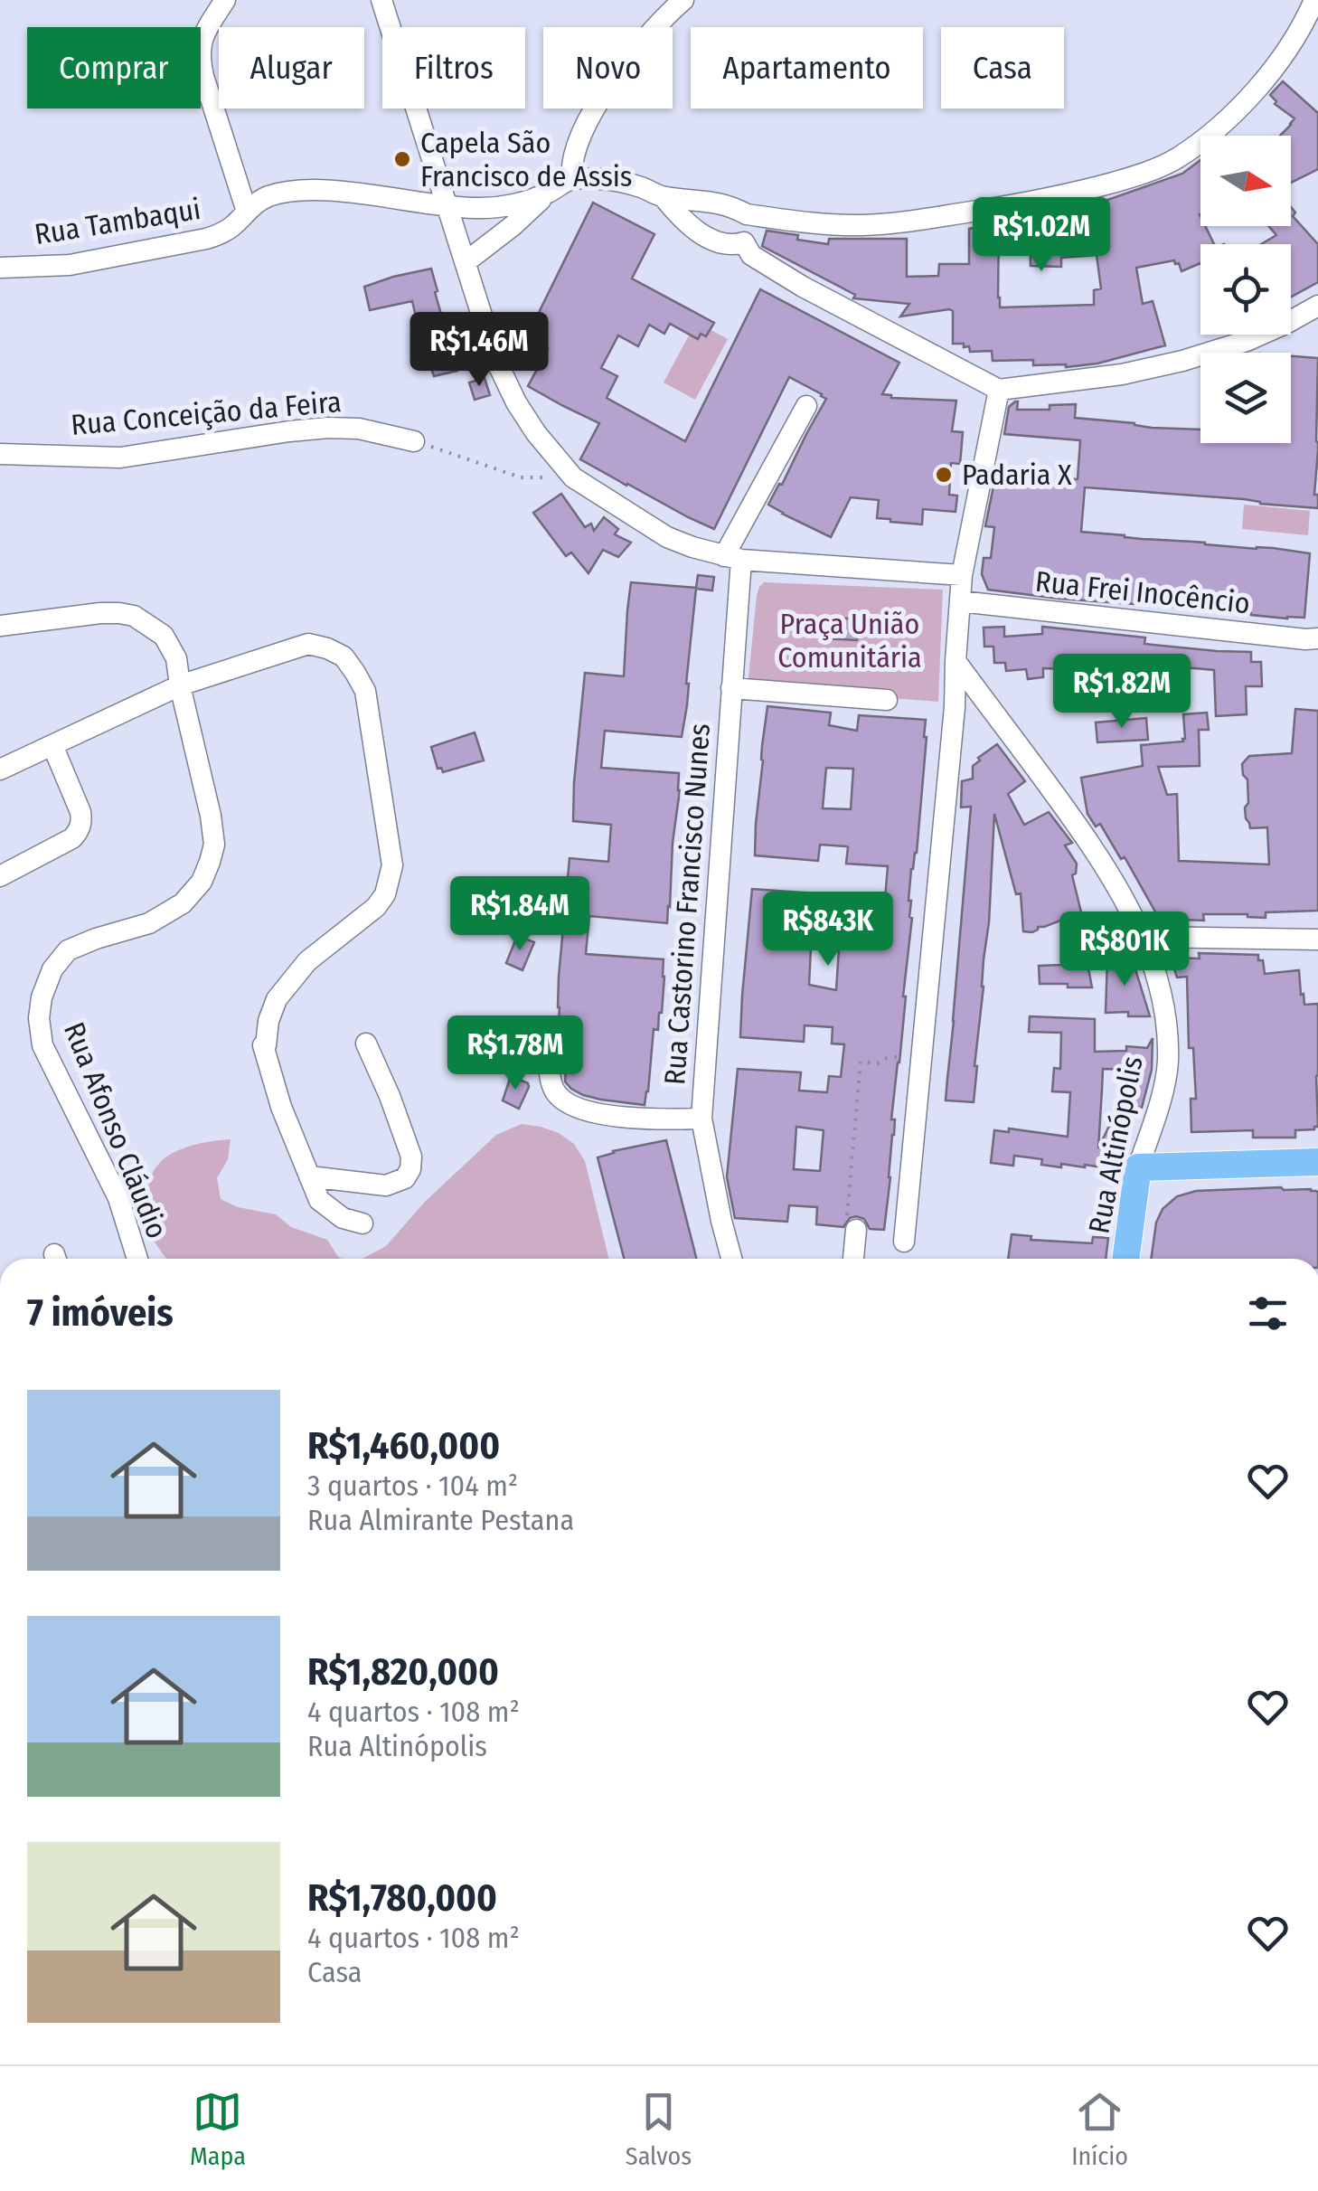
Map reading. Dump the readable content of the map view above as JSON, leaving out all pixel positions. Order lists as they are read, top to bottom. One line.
{"streets":{"main road":["Rua Altinópolis"],"street":["Rua Tambaqui","Rua Conceição da Feira","Rua Frei Inocêncio","Rua Castorino Francisco Nunes","Rua Afonso Cláudio"]},"parks":["Praça União Comunitária"],"places":["Capela São Francisco de Assis","Padaria X"],"north":"right","page":{"chip":["Comprar","Alugar","Filtros","Novo","Apartamento","Casa"],"price":["R$1.02M","R$1.46M","R$1.82M","R$1.84M","R$843K","R$801K","R$1.78M"],"heading":"7 imóveis","list":[{"name":"R$1,460,000","note":"3 quartos · 104 m² · Rua Almirante Pestana"},{"name":"R$1,820,000","note":"4 quartos · 108 m² · Rua Altinópolis"},{"name":"R$1,780,000","note":"4 quartos · 108 m² · Casa"}],"tabs":["Mapa","Salvos","Início"]}}
